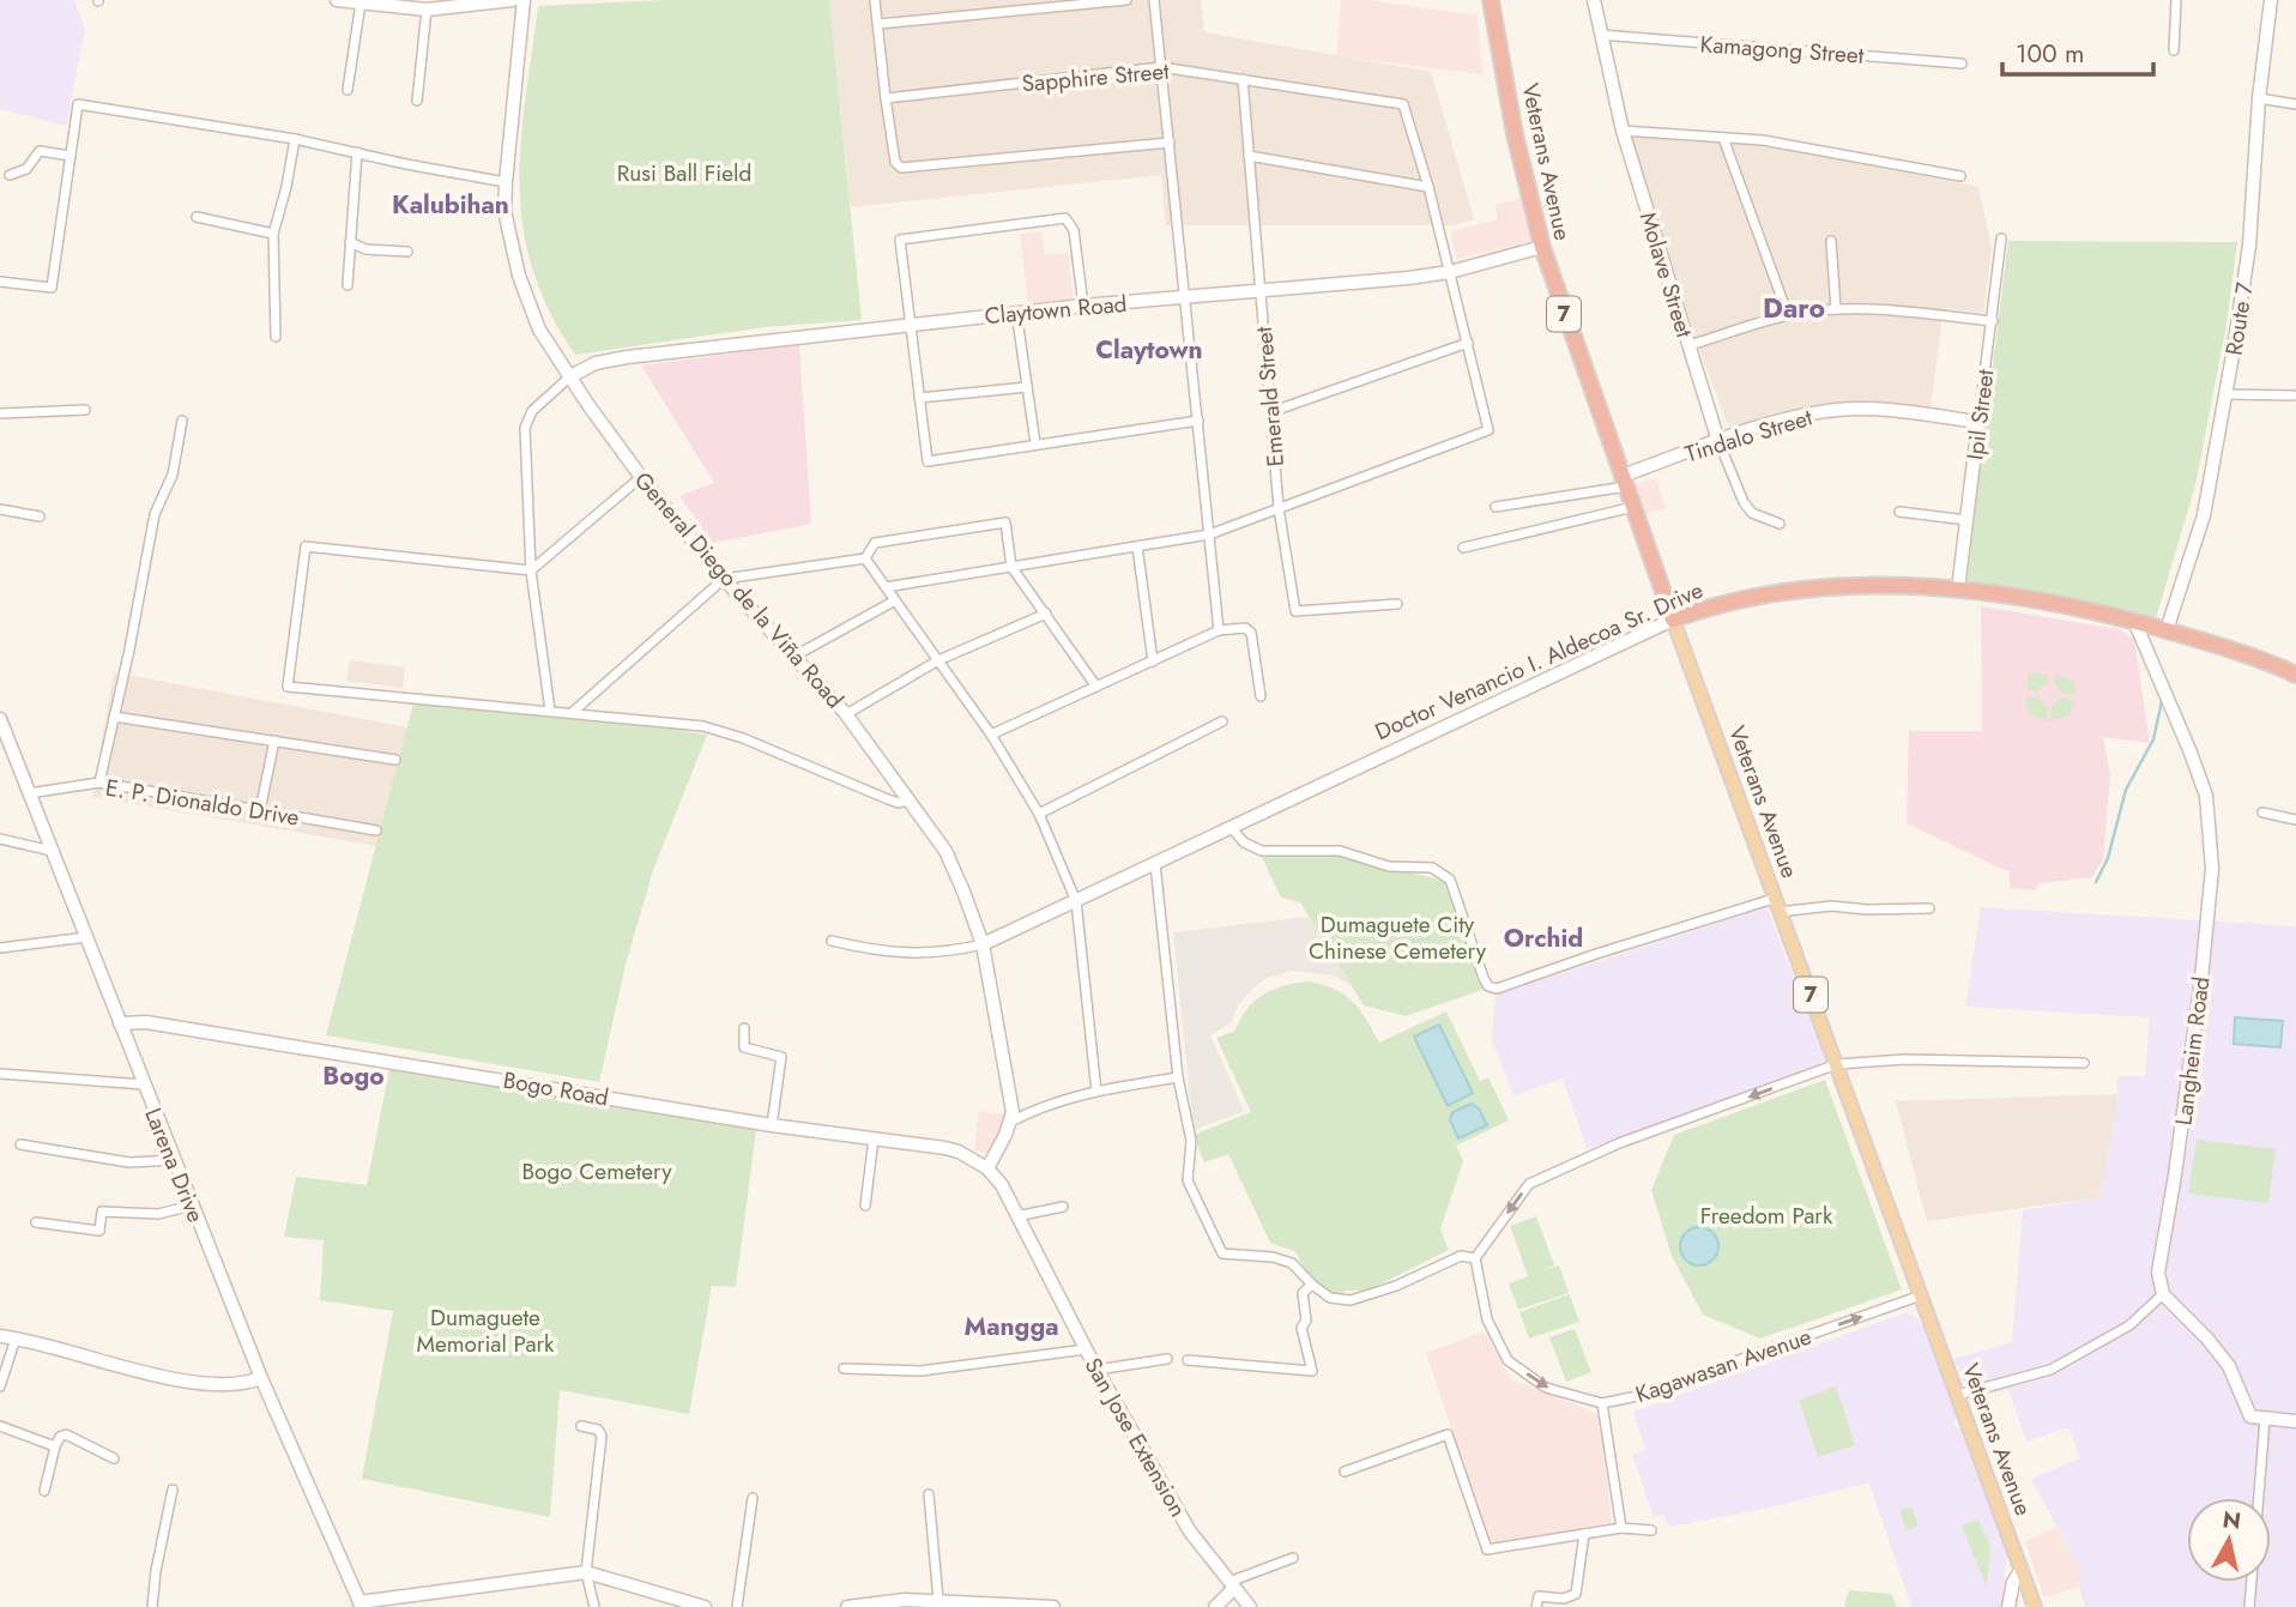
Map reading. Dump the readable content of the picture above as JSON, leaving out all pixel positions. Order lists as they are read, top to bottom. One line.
{"streets":{"highway":["Veterans Avenue","7","Doctor Venancio I. Aldecoa Sr. Drive"],"street":["Kamagong Street","Sapphire Street","Molave Street","Claytown Road","Route 7","Emerald Street","Ipil Street","Tindalo Street","General Diego de la Viña Road","E. P. Dionaldo Drive","Langheim Road","Bogo Road","Larena Drive","Kagawasan Avenue","San Jose Extension"]},"crossings":[["Kamagong Street","Molave Street"],["Sapphire Street","Emerald Street"],["Veterans Avenue","Claytown Road"],["Veterans Avenue","Tindalo Street"],["Veterans Avenue","Doctor Venancio I. Aldecoa Sr. Drive"],["Veterans Avenue","Kagawasan Avenue"],["Molave Street","Tindalo Street"],["Claytown Road","Emerald Street"],["Claytown Road","General Diego de la Viña Road"],["Route 7","Doctor Venancio I. Aldecoa Sr. Drive"],["Ipil Street","Tindalo Street"],["Ipil Street","Doctor Venancio I. Aldecoa Sr. Drive"],["General Diego de la Viña Road","Doctor Venancio I. Aldecoa Sr. Drive"],["General Diego de la Viña Road","Bogo Road"],["General Diego de la Viña Road","San Jose Extension"],["Doctor Venancio I. Aldecoa Sr. Drive","Langheim Road"],["E. P. Dionaldo Drive","Larena Drive"],["Bogo Road","Larena Drive"],["Bogo Road","San Jose Extension"]],"one_way":["Kagawasan Avenue"],"districts":["Kalubihan","Daro","Claytown","Orchid","Bogo","Mangga"],"parks":["Rusi Ball Field","Dumaguete City Chinese Cemetery","Bogo Cemetery","Freedom Park","Dumaguete Memorial Park"],"scale_bar":"100 m","north":"top"}
